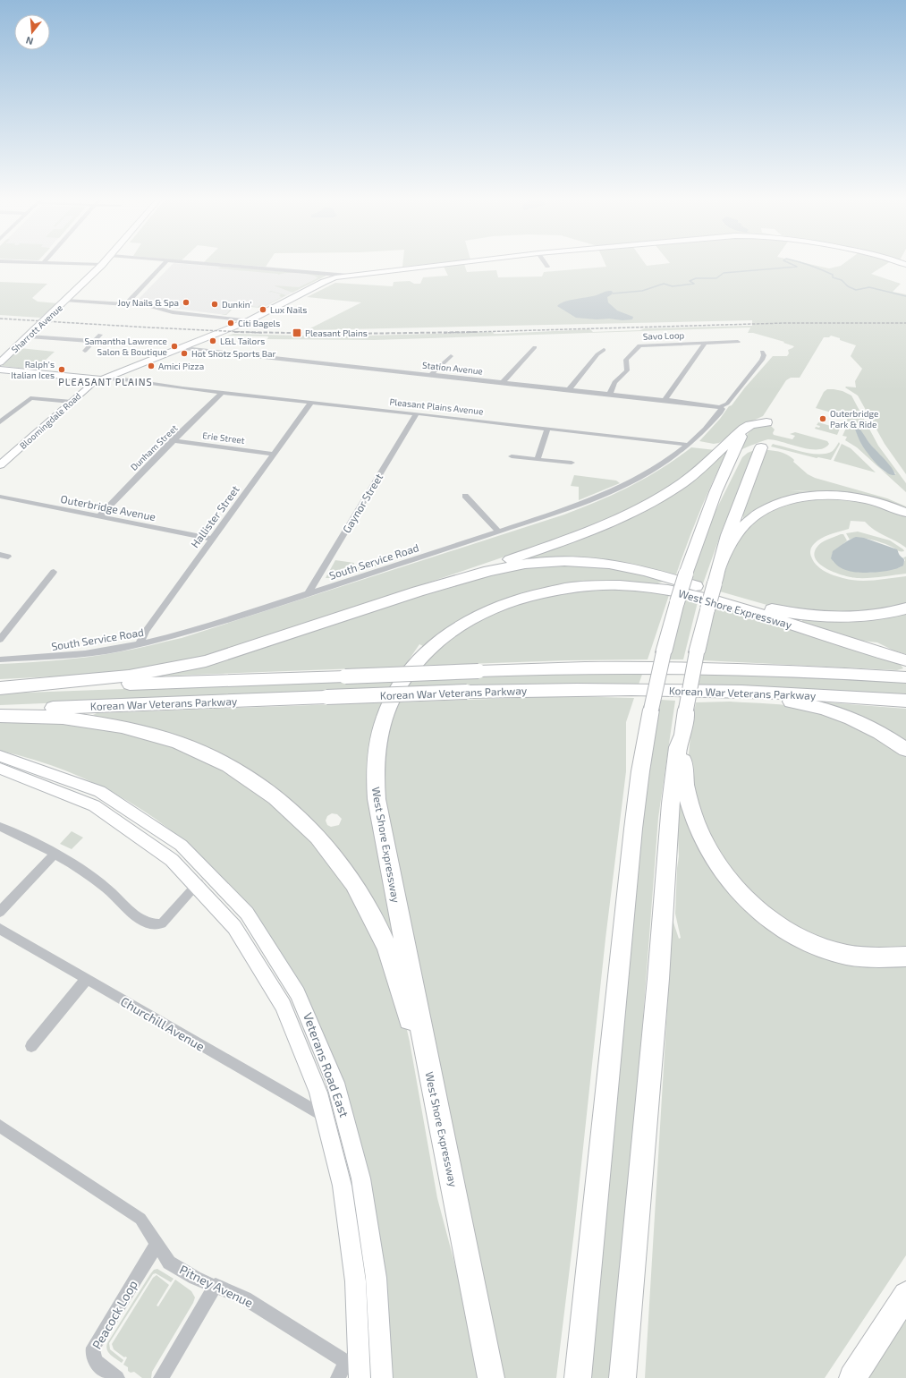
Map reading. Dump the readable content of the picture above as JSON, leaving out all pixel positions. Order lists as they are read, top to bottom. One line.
{"streets":{"highway":["West Shore Expressway","Korean War Veterans Parkway"],"street":["Sharrott Avenue","Savo Loop","Station Avenue","Pleasant Plains Avenue","Bloomingdale Road","Erie Street","Dunham Street","Gaynor Street","Outerbridge Avenue","Hallister Street","South Service Road","Churchill Avenue","Veterans Road East","Pitney Avenue","Peacock Loop"]},"crossings":[["Savo Loop","Station Avenue"],["Station Avenue","Bloomingdale Road"],["Station Avenue","South Service Road"],["Pleasant Plains Avenue","Bloomingdale Road"],["Pleasant Plains Avenue","Dunham Street"],["Pleasant Plains Avenue","Gaynor Street"],["Pleasant Plains Avenue","Hallister Street"],["Pleasant Plains Avenue","South Service Road"],["Erie Street","Dunham Street"],["Erie Street","Hallister Street"],["Dunham Street","Outerbridge Avenue"],["Gaynor Street","South Service Road"],["Outerbridge Avenue","Hallister Street"],["Hallister Street","South Service Road"],["Churchill Avenue","Veterans Road East"],["Veterans Road East","Pitney Avenue"],["Pitney Avenue","Peacock Loop"]],"districts":["PLEASANT PLAINS"],"places":{"other":["Joy Nails & Spa","Dunkin'","Lux Nails","Citi Bagels","L&L Tailors","Samantha Lawrence Salon & Boutique","Hot Shotz Sports Bar","Amici Pizza","Ralph's Italian Ices","Outerbridge Park & Ride"],"transit":["Pleasant Plains"]},"north":"bottom"}
